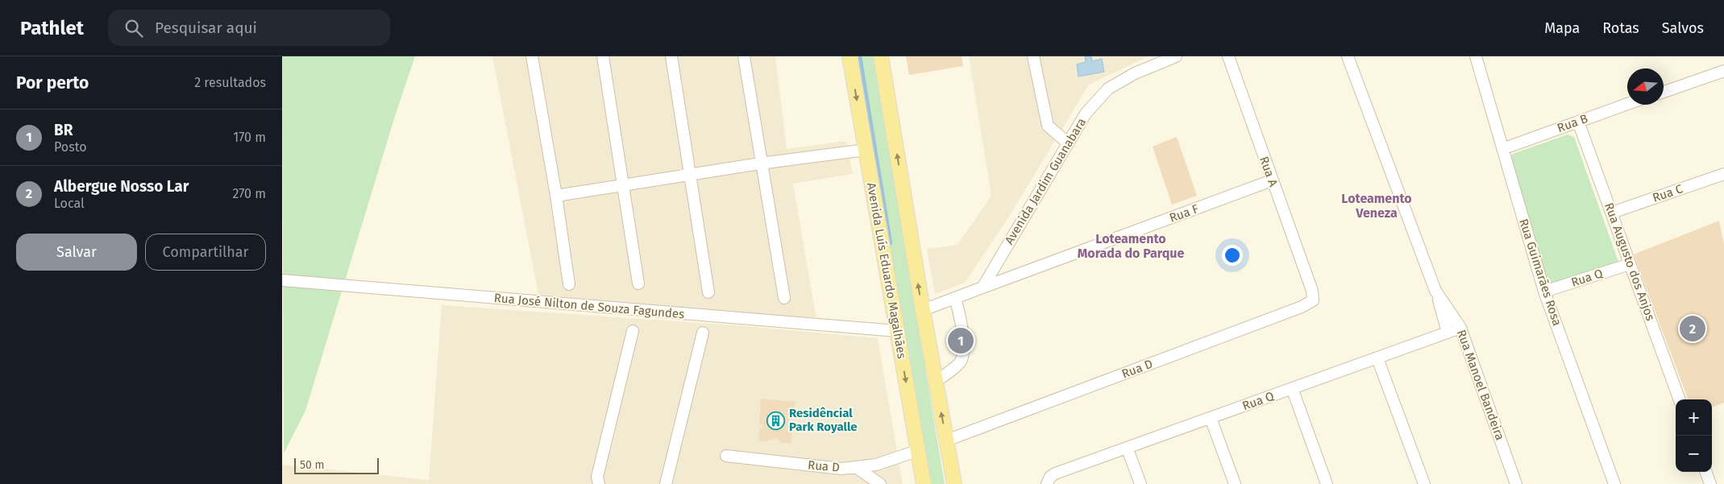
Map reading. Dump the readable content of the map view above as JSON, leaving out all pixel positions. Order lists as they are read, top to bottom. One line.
{"streets":{"main road":["Avenida Luís Eduardo Magalhães"],"street":["Rua B","Rua A","Avenida Jardim Guanabara","Rua C","Rua F","Rua Augusto dos Anjos","Rua Guimarães Rosa","Rua Q","Rua José Nilton de Souza Fagundes","Rua D","Rua Manoel Bandeira"]},"crossings":[["Rua B","Rua Augusto dos Anjos"],["Rua B","Rua Guimarães Rosa"],["Rua A","Rua F"],["Rua A","Rua D"],["Avenida Jardim Guanabara","Rua F"],["Rua C","Rua Augusto dos Anjos"],["Rua Augusto dos Anjos","Rua Q"],["Avenida Luís Eduardo Magalhães","Rua José Nilton de Souza Fagundes"],["Avenida Luís Eduardo Magalhães","Rua D"],["Rua Guimarães Rosa","Rua Q"],["Rua Q","Rua Manoel Bandeira"]],"districts":["Loteamento Veneza","Loteamento Morada do Parque"],"places":{"building":["Residêncial Park Royalle"]},"scale_bar":"50 m","north":"left","page":{"header":"Pathlet","search":"Pesquisar aqui","nav":["Mapa","Rotas","Salvos"],"heading":["Por perto","2 resultados"],"list":[{"mark":"1","name":"BR","note":"Posto","value":"170 m"},{"mark":"2","name":"Albergue Nosso Lar","note":"Local","value":"270 m"}],"buttons":["Salvar","Compartilhar"],"pins":["2","1"],"map_buttons":["+","−"],"scale":"50 m"}}
